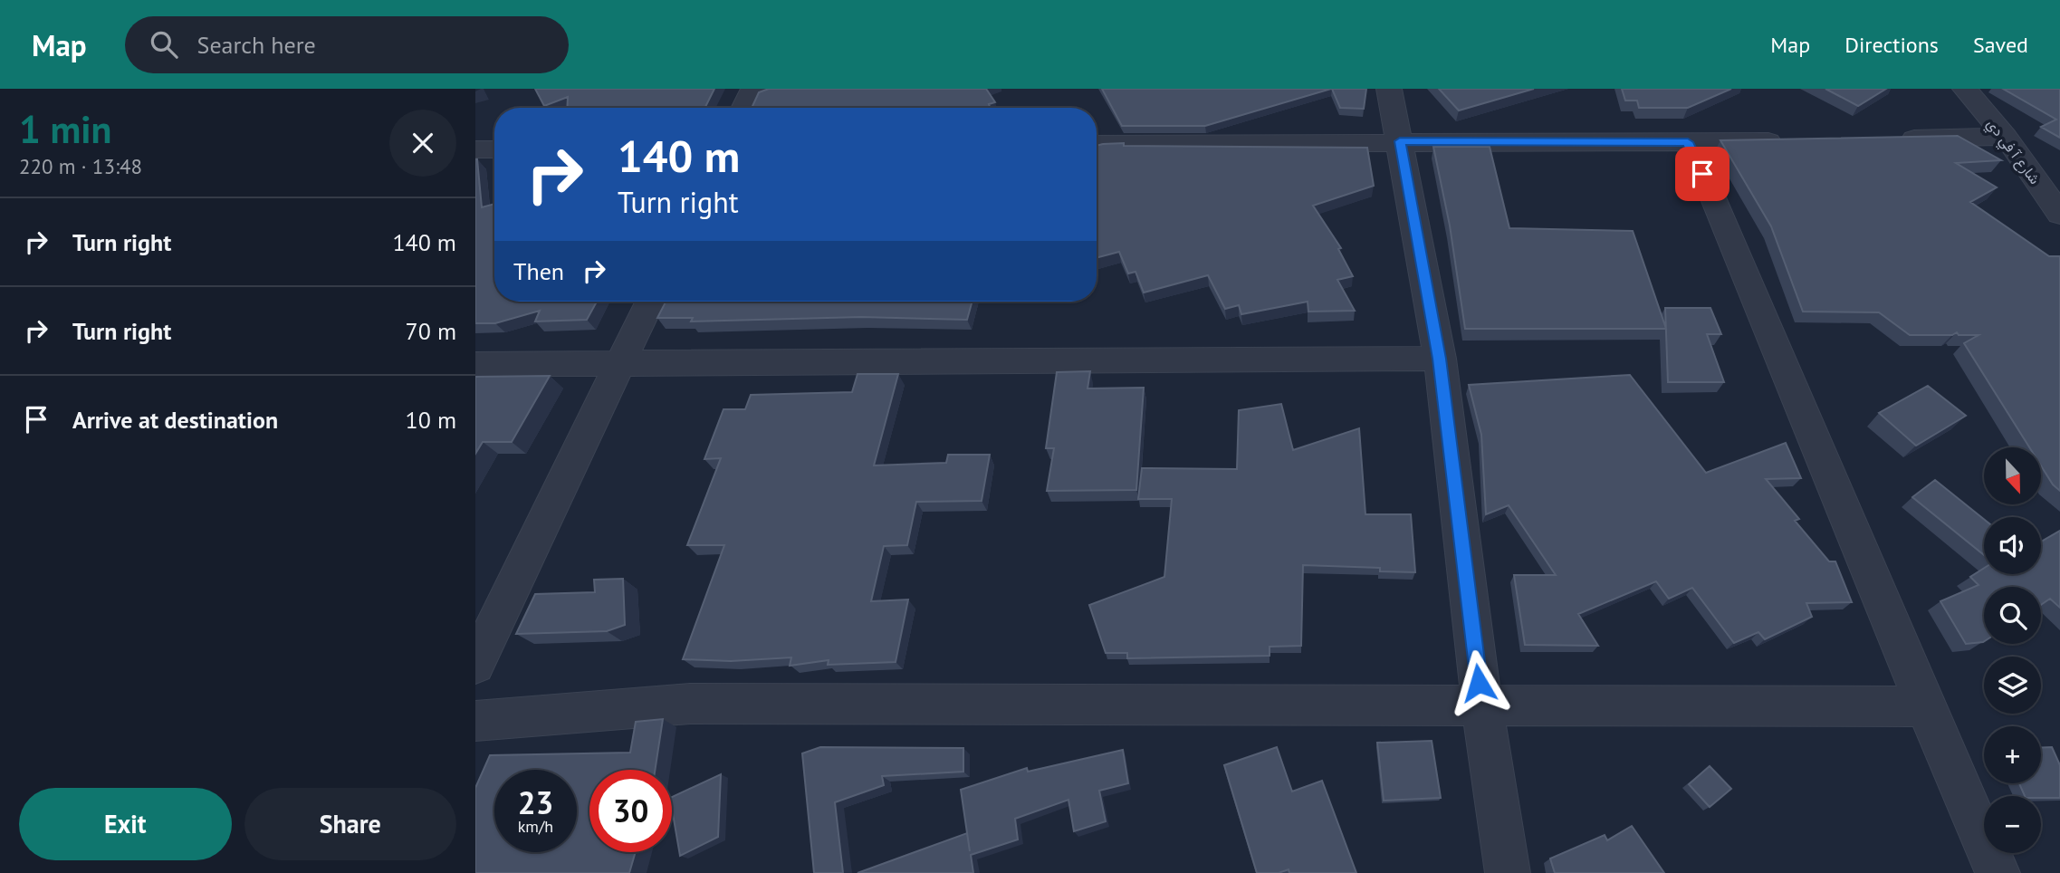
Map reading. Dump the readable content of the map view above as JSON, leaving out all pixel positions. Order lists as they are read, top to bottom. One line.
{"streets":{"street":["شارع آ في دي"]},"north":"bottom","page":{"header":"Map","search":"Search here","nav":["Map","Directions","Saved"],"heading":["1 min","220 m · 13:48"],"turn":["140 m","Turn right"],"list":[{"name":"Turn right","value":"140 m"},{"name":"Turn right","value":"70 m"},{"name":"Arrive at destination","value":"10 m"}],"then":"Then","map_buttons":["+","−"],"speed":"23 km/h","limit":"30","buttons":["Exit","Share"]}}
